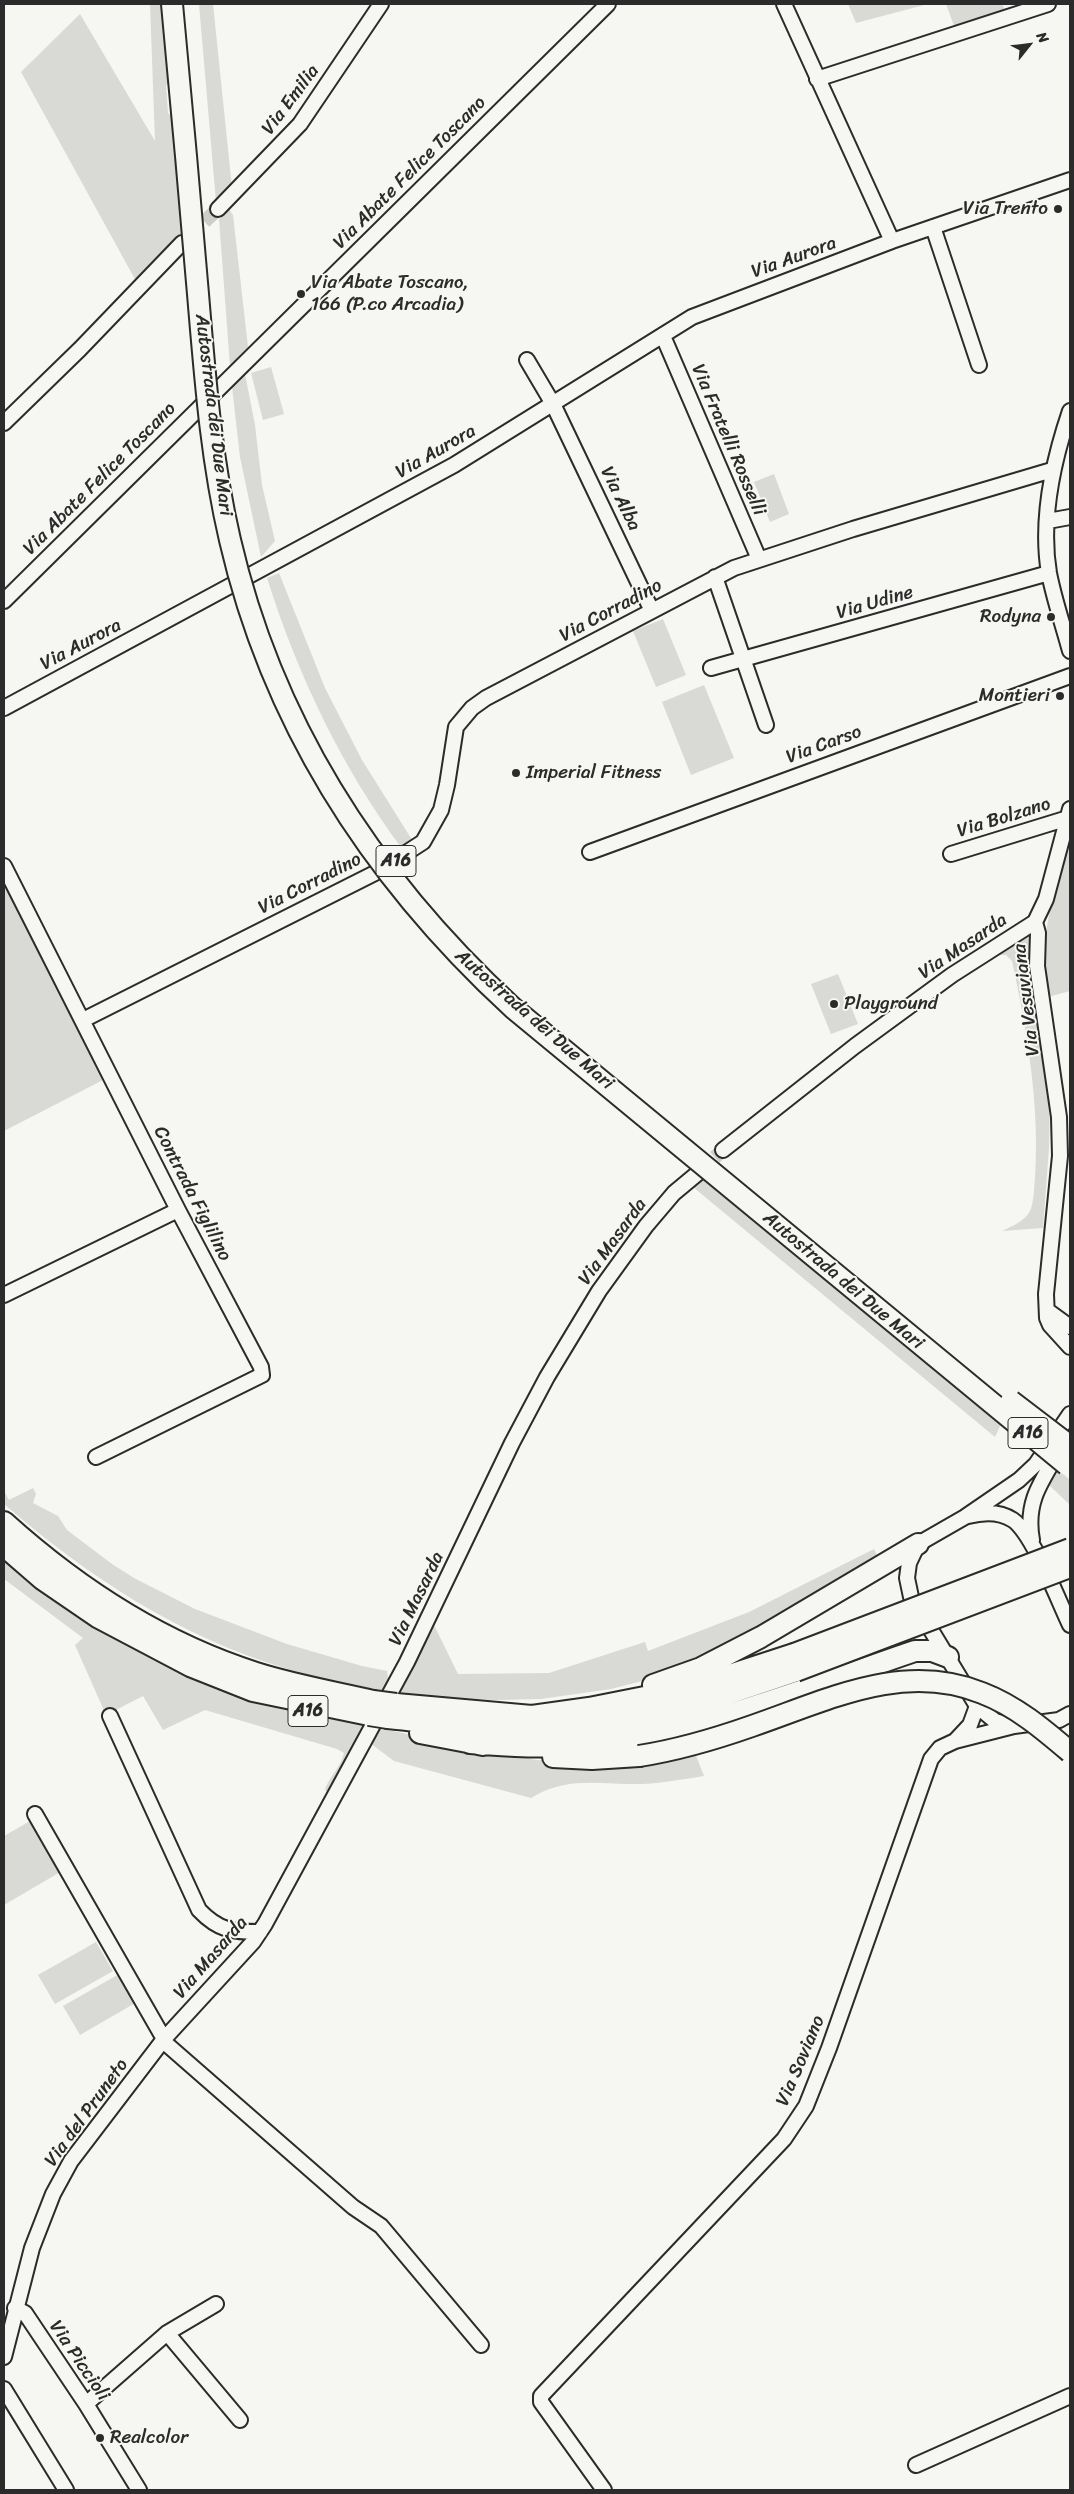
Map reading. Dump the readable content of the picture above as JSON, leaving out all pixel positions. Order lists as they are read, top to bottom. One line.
{"streets":{"highway":["Autostrada dei Due Mari","A16"],"street":["Via Emilia","Via Abate Felice Toscano","Via Aurora","Via Fratelli Rosselli","Via Alba","Via Udine","Via Corradino","Via Carso","Via Bolzano","Via Masarda","Via Vesuviana","Contrada Figlilino","Via Soviano","Via del Pruneto","Via Piccioli"]},"crossings":[["Via Aurora","Via Fratelli Rosselli"],["Via Aurora","Via Alba"],["Via Fratelli Rosselli","Via Corradino"],["Via Alba","Via Corradino"],["Via Corradino","Contrada Figlilino"],["Via Bolzano","Via Vesuviana"],["Via Masarda","Via Vesuviana"],["Via Masarda","Via del Pruneto"],["Via del Pruneto","Via Piccioli"]],"places":["Via Trento","Via Abate Toscano, 166 (P.co Arcadia)","Rodyna","Montieri","Imperial Fitness","Playground","Realcolor"],"north":"top right"}
